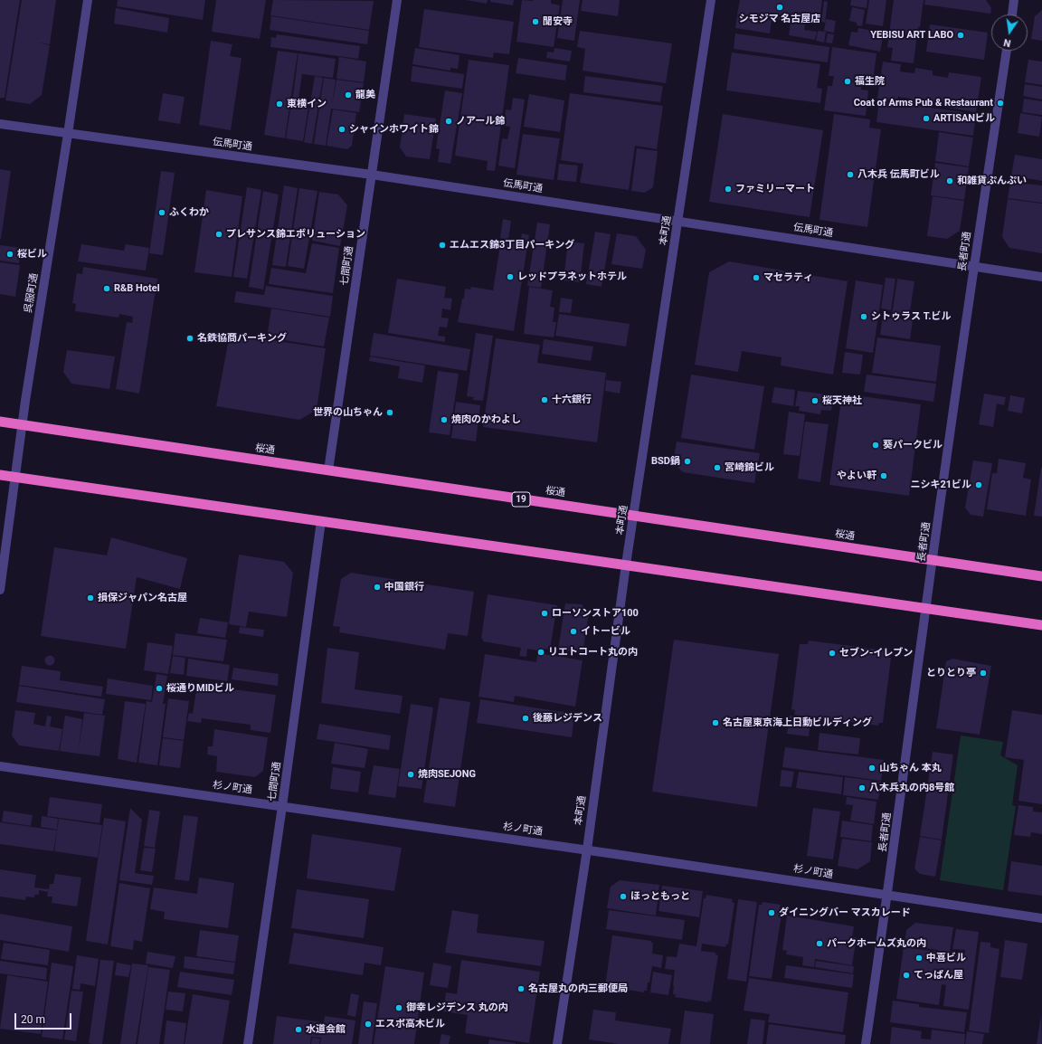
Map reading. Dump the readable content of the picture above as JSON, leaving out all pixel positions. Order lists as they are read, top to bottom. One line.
{"streets":{"highway":["桜通","19"],"street":["伝馬町通","本町通","長者町通","七間町通","呉服町通","杉ノ町通"]},"crossings":[["伝馬町通","本町通"],["伝馬町通","長者町通"],["伝馬町通","七間町通"],["伝馬町通","呉服町通"],["本町通","桜通"],["本町通","杉ノ町通"],["長者町通","桜通"],["長者町通","杉ノ町通"],["七間町通","桜通"],["七間町通","杉ノ町通"],["呉服町通","桜通"]],"places":["シモジマ 名古屋店","聞安寺","YEBISU ART LABO","福生院","龍美","Coat of Arms Pub & Restaurant","東横イン","ARTISANビル","ノアール錦","シャインホワイト錦","八木兵 伝馬町ビル","和雑貨ぷんぷい","ファミリーマート","ふくわか","プレサンス錦エボリューション","エムエス錦3丁目パーキング","桜ビル","レッドプラネットホテル","マセラティ","R&B Hotel","シトゥラス T.ビル","名鉄協商パーキング","十六銀行","桜天神社","世界の山ちゃん","焼肉のかわよし","葵パークビル","BSD鍋","宮崎錦ビル","やよい軒","ニシキ21ビル","中国銀行","損保ジャパン名古屋","ローソンストア100","イトービル","リエトコート丸の内","セブン-イレブン","とりとり亭","桜通りMIDビル","後藤レジデンス","名古屋東京海上日動ビルディング","山ちゃん 本丸","焼肉SEJONG","八木兵丸の内8号館","ほっともっと","ダイニングバー マスカレード","パークホームズ丸の内","中喜ビル","てっぱん屋","名古屋丸の内三郵便局","御幸レジデンス 丸の内","エスポ高木ビル","水道会館"],"scale_bar":"20 m","north":"bottom"}
